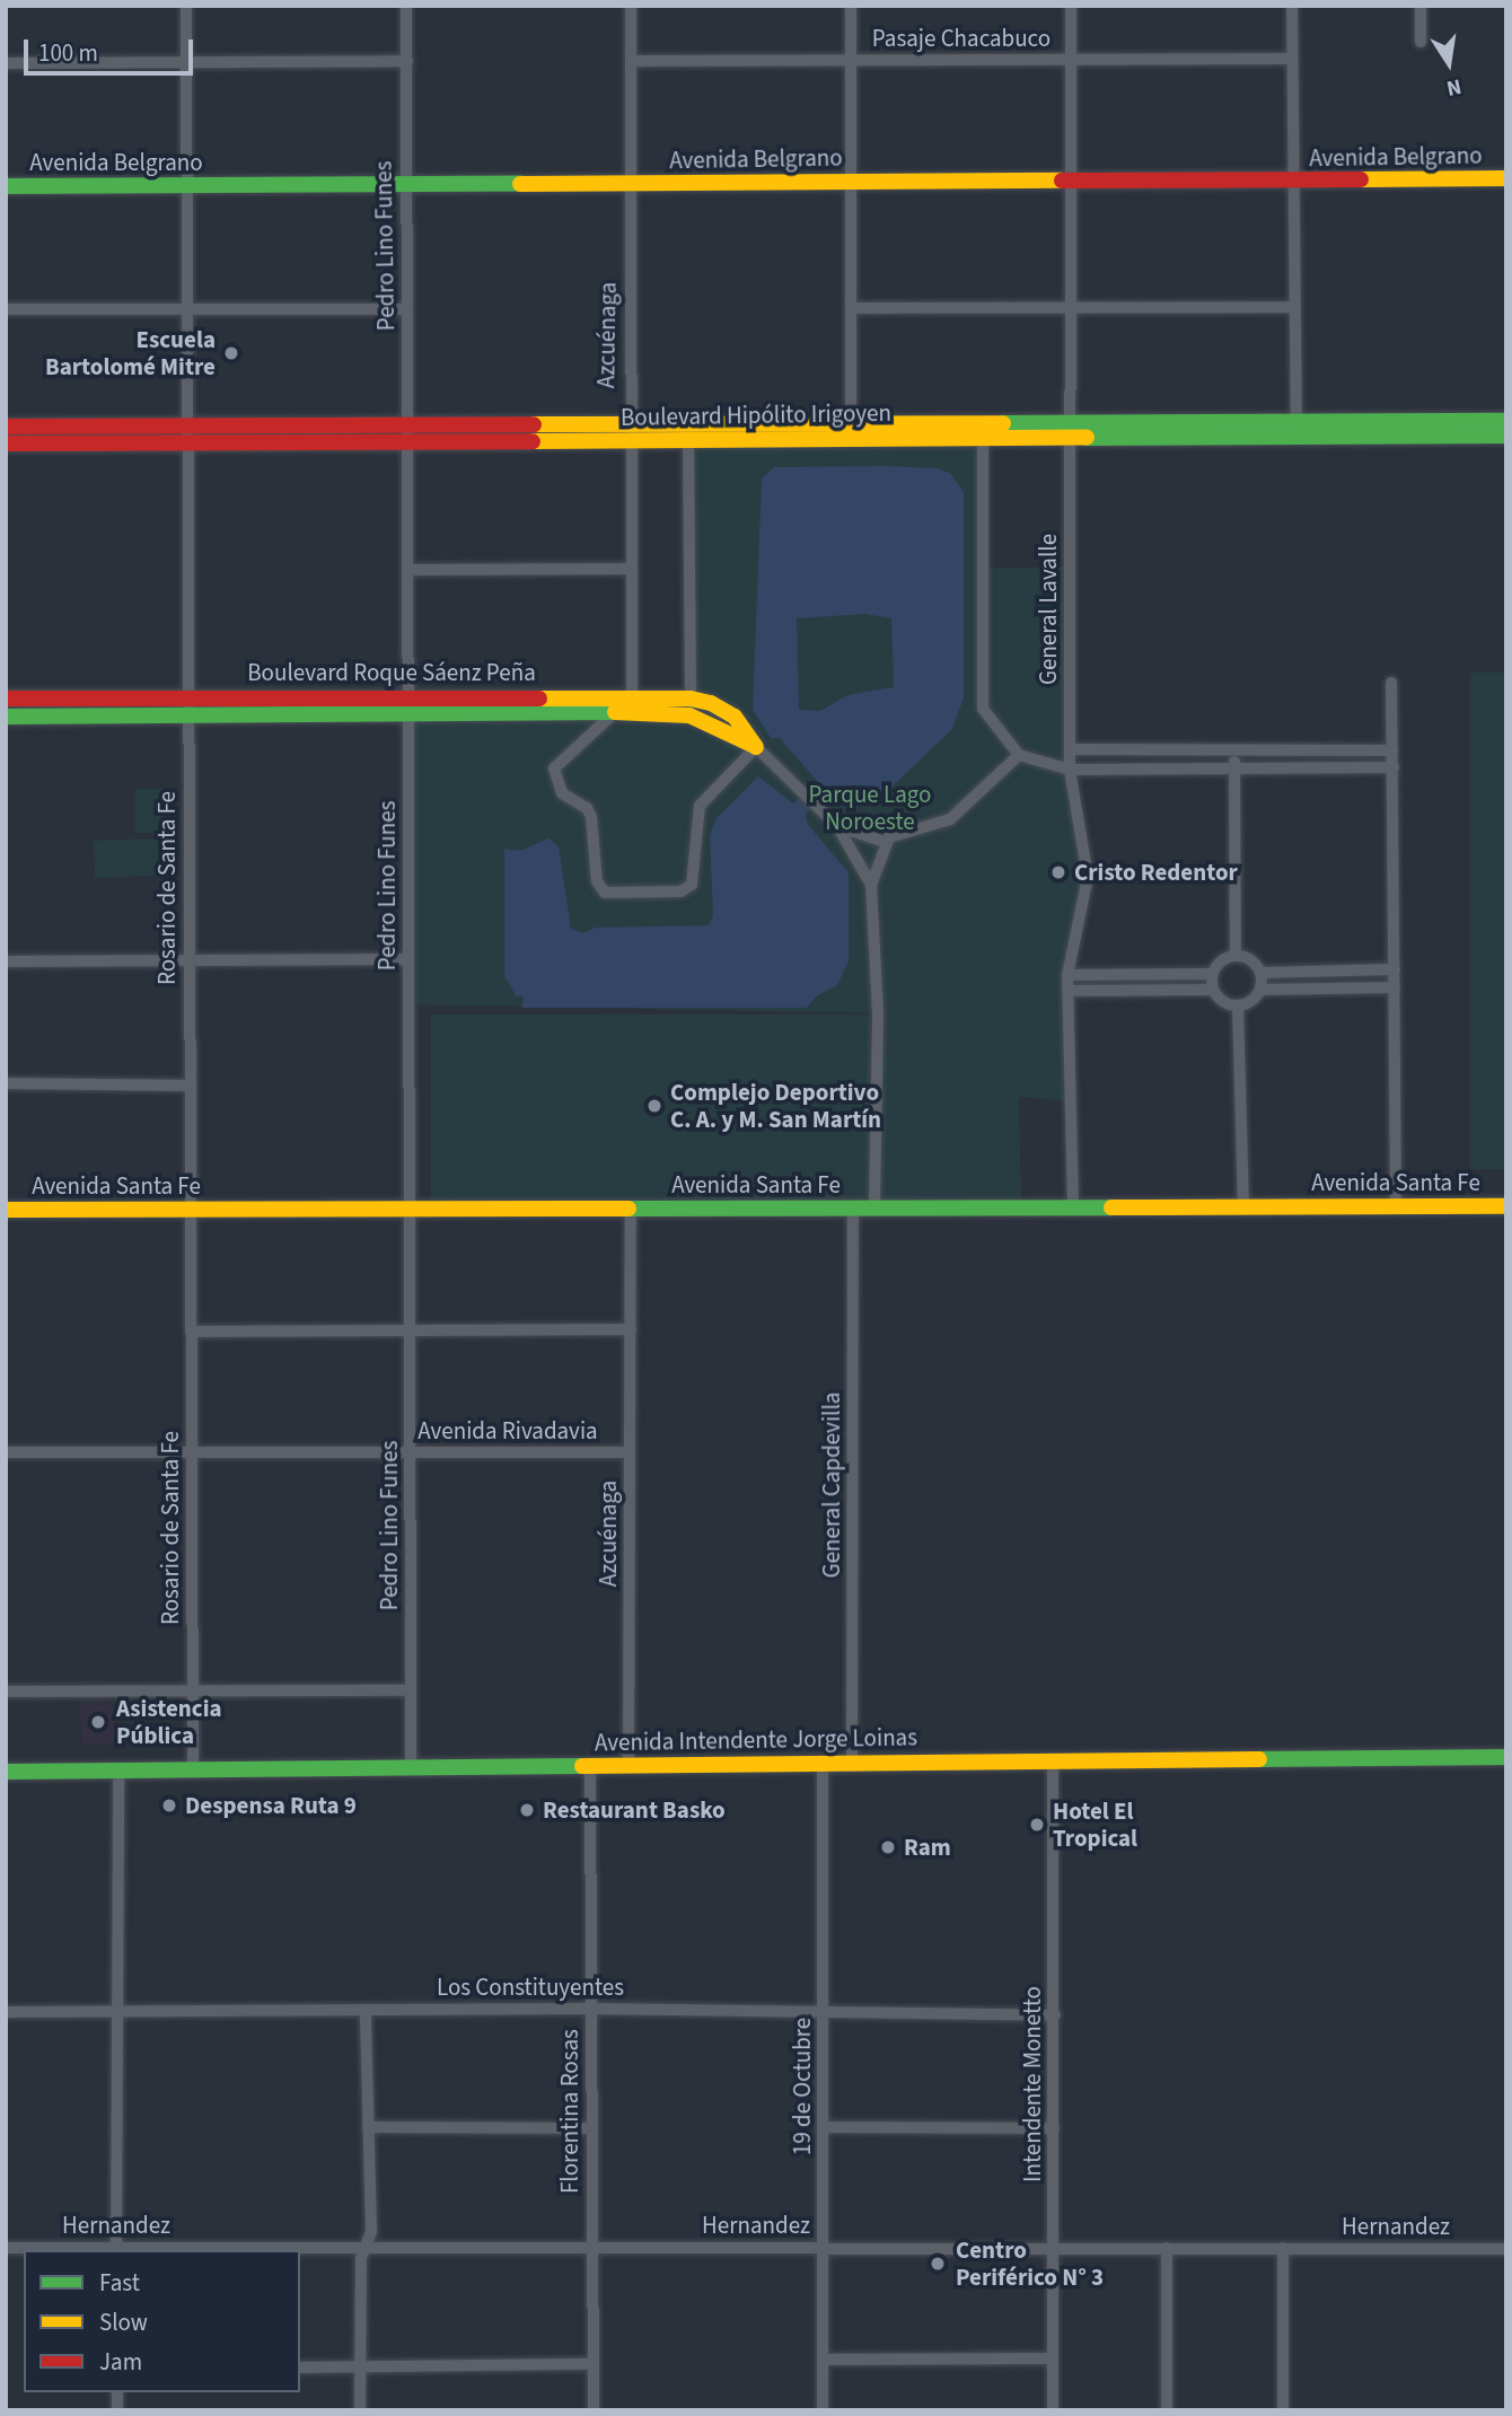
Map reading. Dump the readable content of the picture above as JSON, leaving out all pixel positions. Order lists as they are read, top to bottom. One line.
{"streets":{"street":["Pasaje Chacabuco","Avenida Belgrano","Pedro Lino Funes","Azcuénaga","Boulevard Hipólito Irigoyen","General Lavalle","Boulevard Roque Sáenz Peña","Rosario de Santa Fe","Avenida Santa Fe","Avenida Rivadavia","General Capdevilla","Avenida Intendente Jorge Loinas","Los Constituyentes","Intendente Monetto","19 de Octubre","Florentina Rosas","Hernandez"]},"crossings":[["Pasaje Chacabuco","Azcuénaga"],["Pasaje Chacabuco","General Lavalle"],["Avenida Belgrano","Pedro Lino Funes"],["Avenida Belgrano","Azcuénaga"],["Avenida Belgrano","General Lavalle"],["Avenida Belgrano","Rosario de Santa Fe"],["Pedro Lino Funes","Boulevard Hipólito Irigoyen"],["Pedro Lino Funes","Boulevard Roque Sáenz Peña"],["Pedro Lino Funes","Avenida Santa Fe"],["Pedro Lino Funes","Avenida Rivadavia"],["Pedro Lino Funes","Avenida Intendente Jorge Loinas"],["Azcuénaga","Boulevard Hipólito Irigoyen"],["Azcuénaga","Boulevard Roque Sáenz Peña"],["Azcuénaga","Avenida Santa Fe"],["Azcuénaga","Avenida Rivadavia"],["Azcuénaga","Avenida Intendente Jorge Loinas"],["Boulevard Hipólito Irigoyen","General Lavalle"],["Boulevard Hipólito Irigoyen","Rosario de Santa Fe"],["General Lavalle","Avenida Santa Fe"],["Boulevard Roque Sáenz Peña","Rosario de Santa Fe"],["Rosario de Santa Fe","Avenida Santa Fe"],["Rosario de Santa Fe","Avenida Rivadavia"],["Rosario de Santa Fe","Avenida Intendente Jorge Loinas"],["Avenida Santa Fe","General Capdevilla"],["General Capdevilla","Avenida Intendente Jorge Loinas"],["Avenida Intendente Jorge Loinas","Intendente Monetto"],["Avenida Intendente Jorge Loinas","19 de Octubre"],["Avenida Intendente Jorge Loinas","Florentina Rosas"],["Los Constituyentes","Intendente Monetto"],["Los Constituyentes","19 de Octubre"],["Los Constituyentes","Florentina Rosas"],["Intendente Monetto","Hernandez"],["19 de Octubre","Hernandez"],["Florentina Rosas","Hernandez"]],"parks":["Parque Lago Noroeste"],"places":["Escuela Bartolomé Mitre","Cristo Redentor","Complejo Deportivo C. A. y M. San Martín","Asistencia Pública","Despensa Ruta 9","Restaurant Basko","Hotel El Tropical","Ram","Centro Periférico N° 3"],"legend":["Fast","Slow","Jam"],"scale_bar":"100 m","north":"bottom"}
